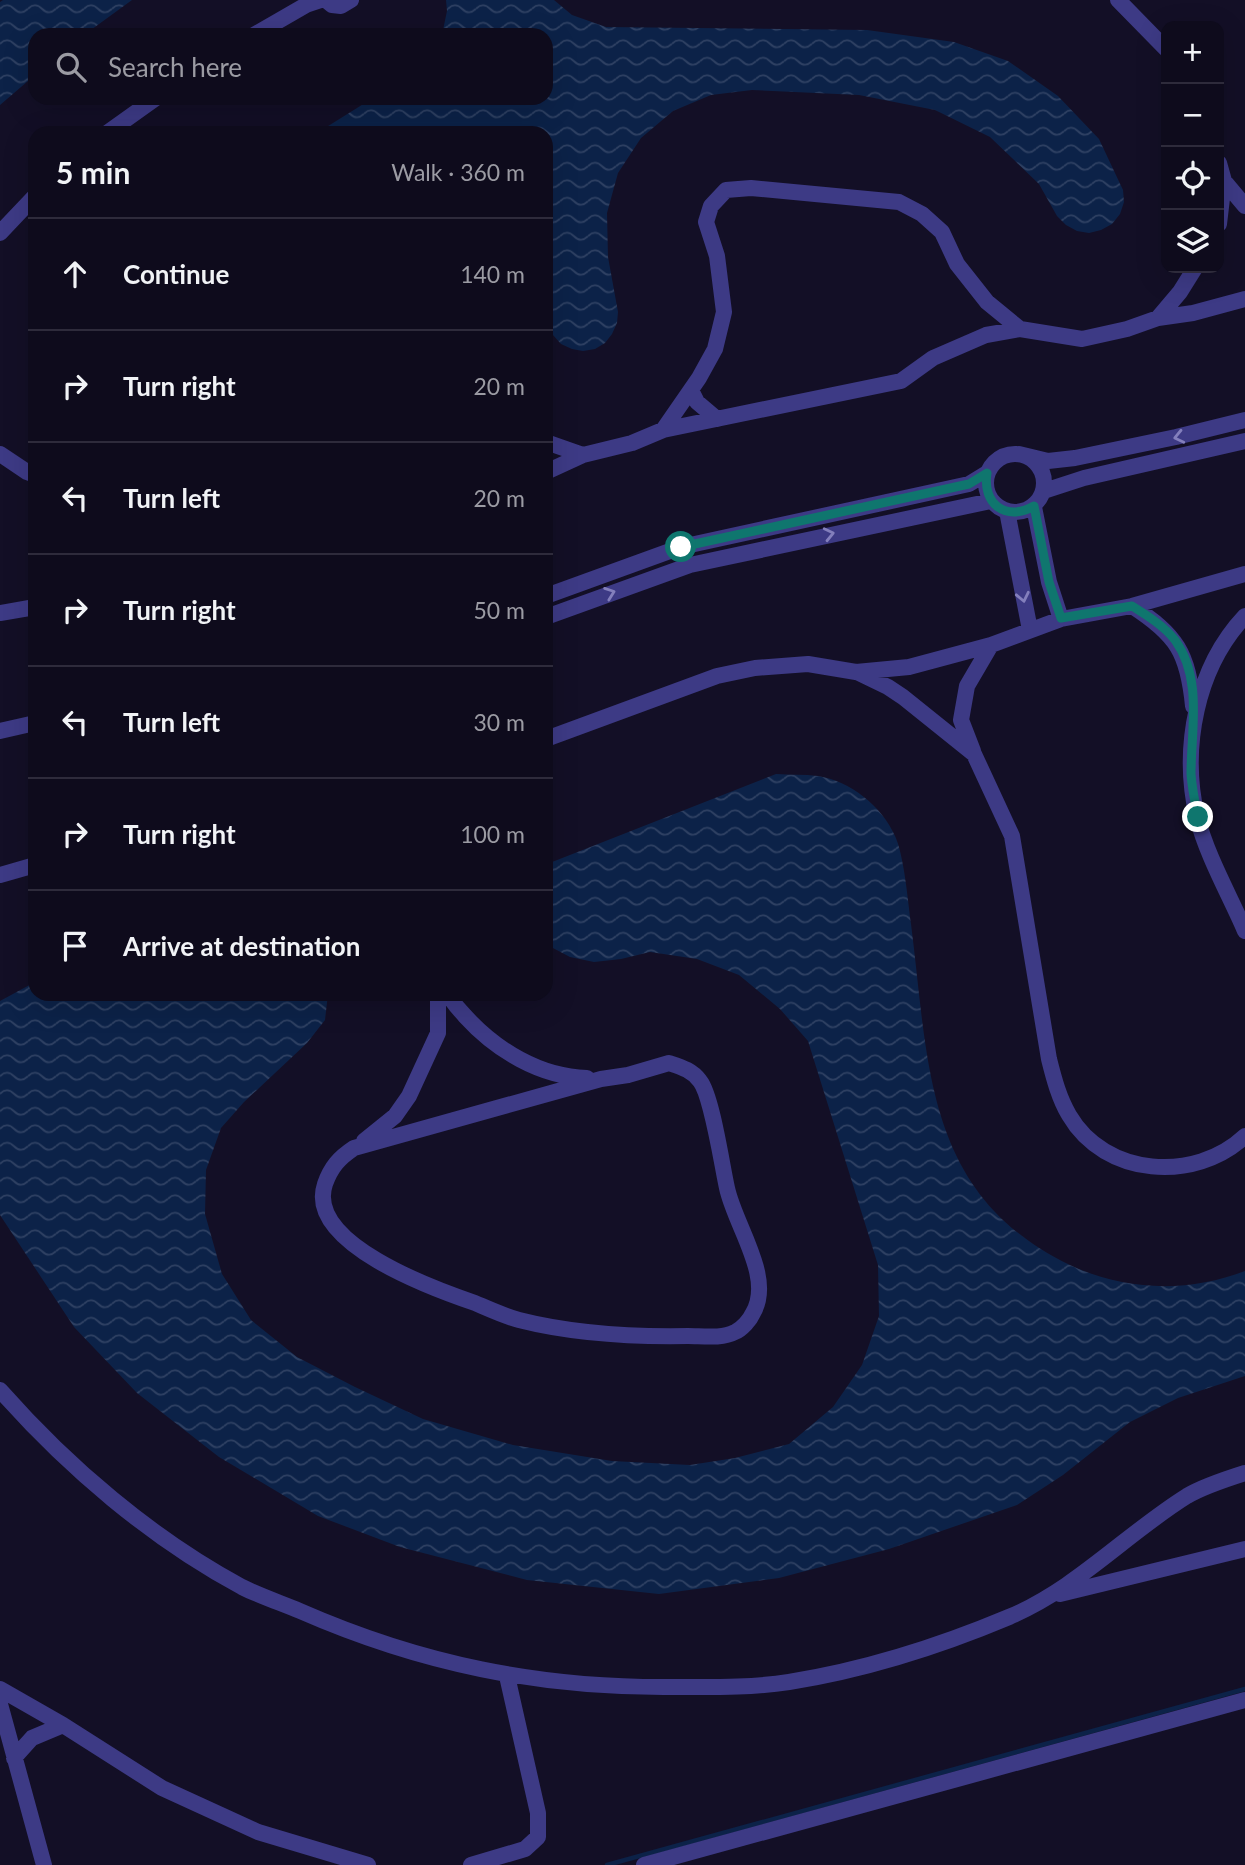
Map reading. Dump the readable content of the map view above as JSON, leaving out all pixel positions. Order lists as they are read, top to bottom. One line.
{"page":{"map_buttons":["+","−"],"search":"Search here","heading":["5 min","Walk · 360 m"],"list":[["Continue","140 m"],["Turn right","20 m"],["Turn left","20 m"],["Turn right","50 m"],["Turn left","30 m"],["Turn right","100 m"],"Arrive at destination"]}}
